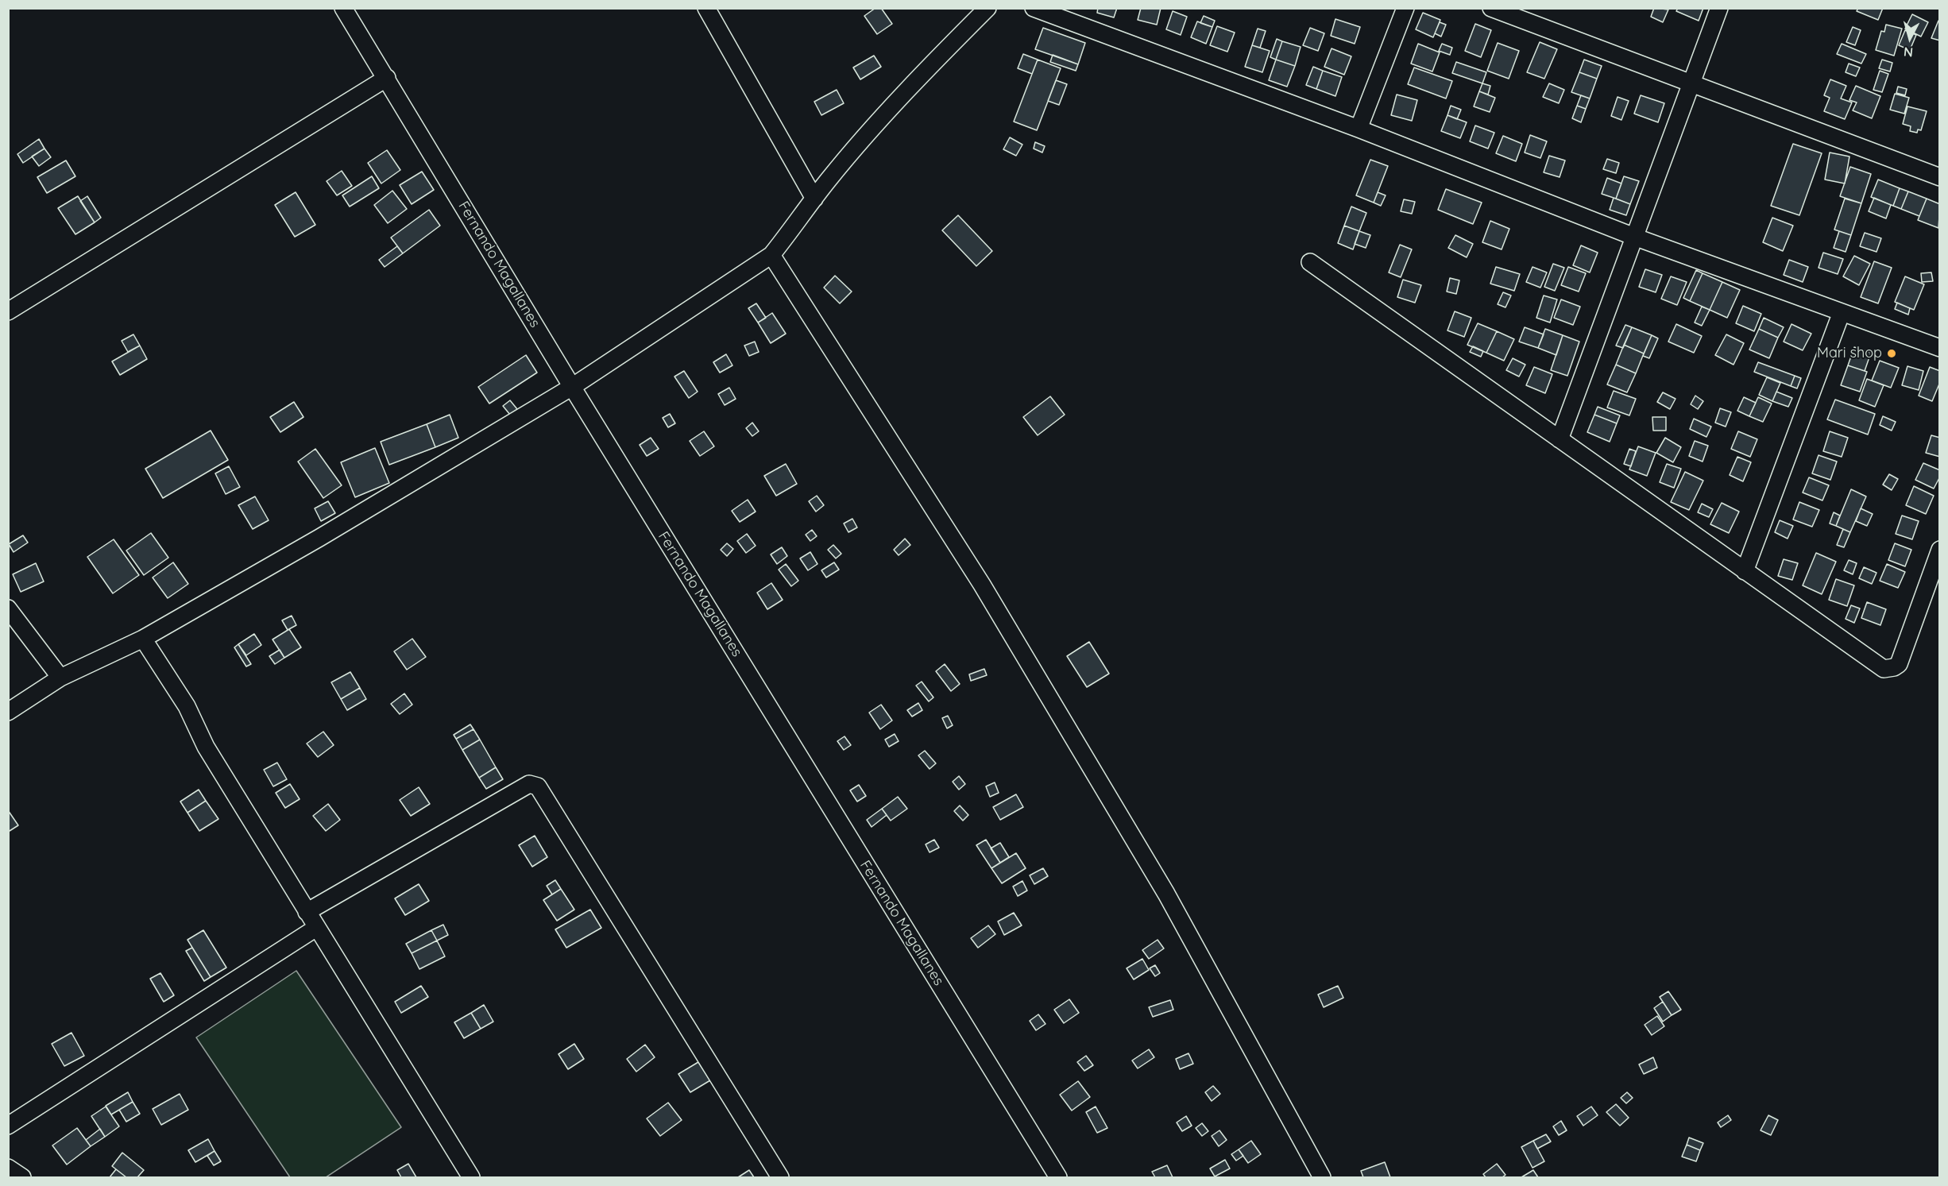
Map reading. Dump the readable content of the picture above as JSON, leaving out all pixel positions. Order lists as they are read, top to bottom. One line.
{"streets":{"street":["Fernando Magallanes"]},"places":["Mari shop"],"north":"bottom"}
